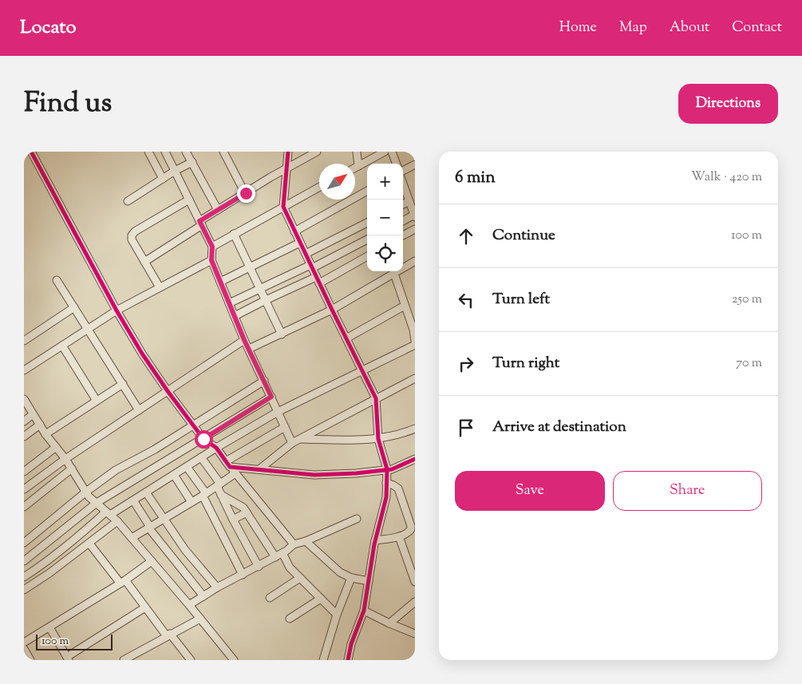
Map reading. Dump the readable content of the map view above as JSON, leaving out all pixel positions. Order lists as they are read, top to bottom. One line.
{"scale_bar":"100 m","north":"top right","page":{"header":"Locato","nav":["Home","Map","About","Contact"],"title":"Find us","buttons":["Directions",["Save","Share"]],"heading":["6 min","Walk · 420 m"],"map_buttons":["+","−"],"list":[["Continue","100 m"],["Turn left","250 m"],["Turn right","70 m"],"Arrive at destination"],"scale":"100 m"}}
